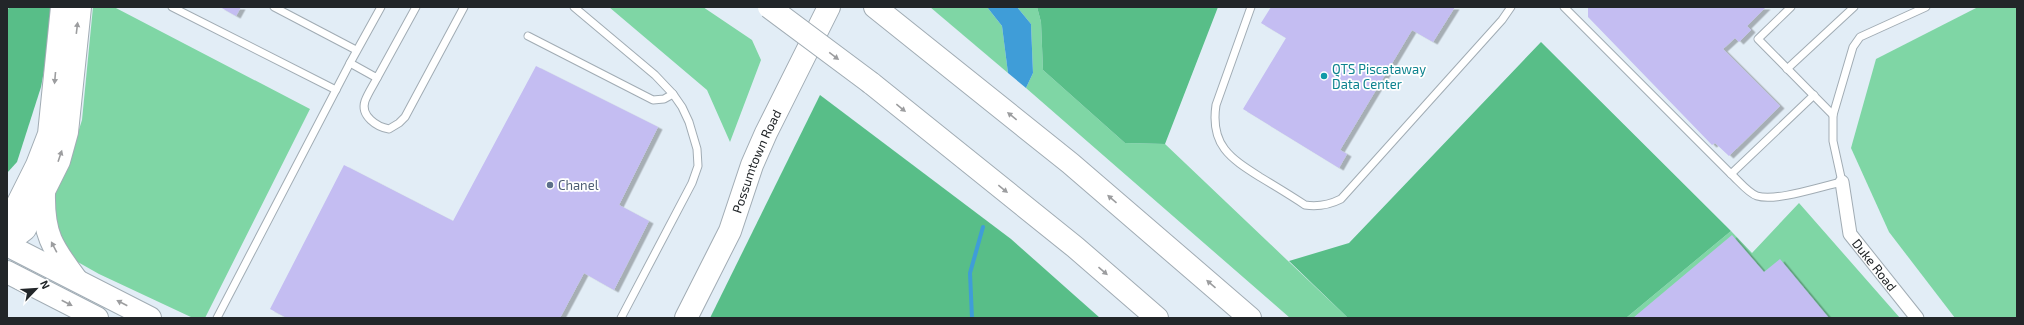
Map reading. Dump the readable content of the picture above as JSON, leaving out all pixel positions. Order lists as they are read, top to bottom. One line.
{"streets":{"highway":["Possumtown Road"],"street":["Duke Road"]},"places":["QTS Piscataway Data Center","Chanel"],"north":"top right"}
